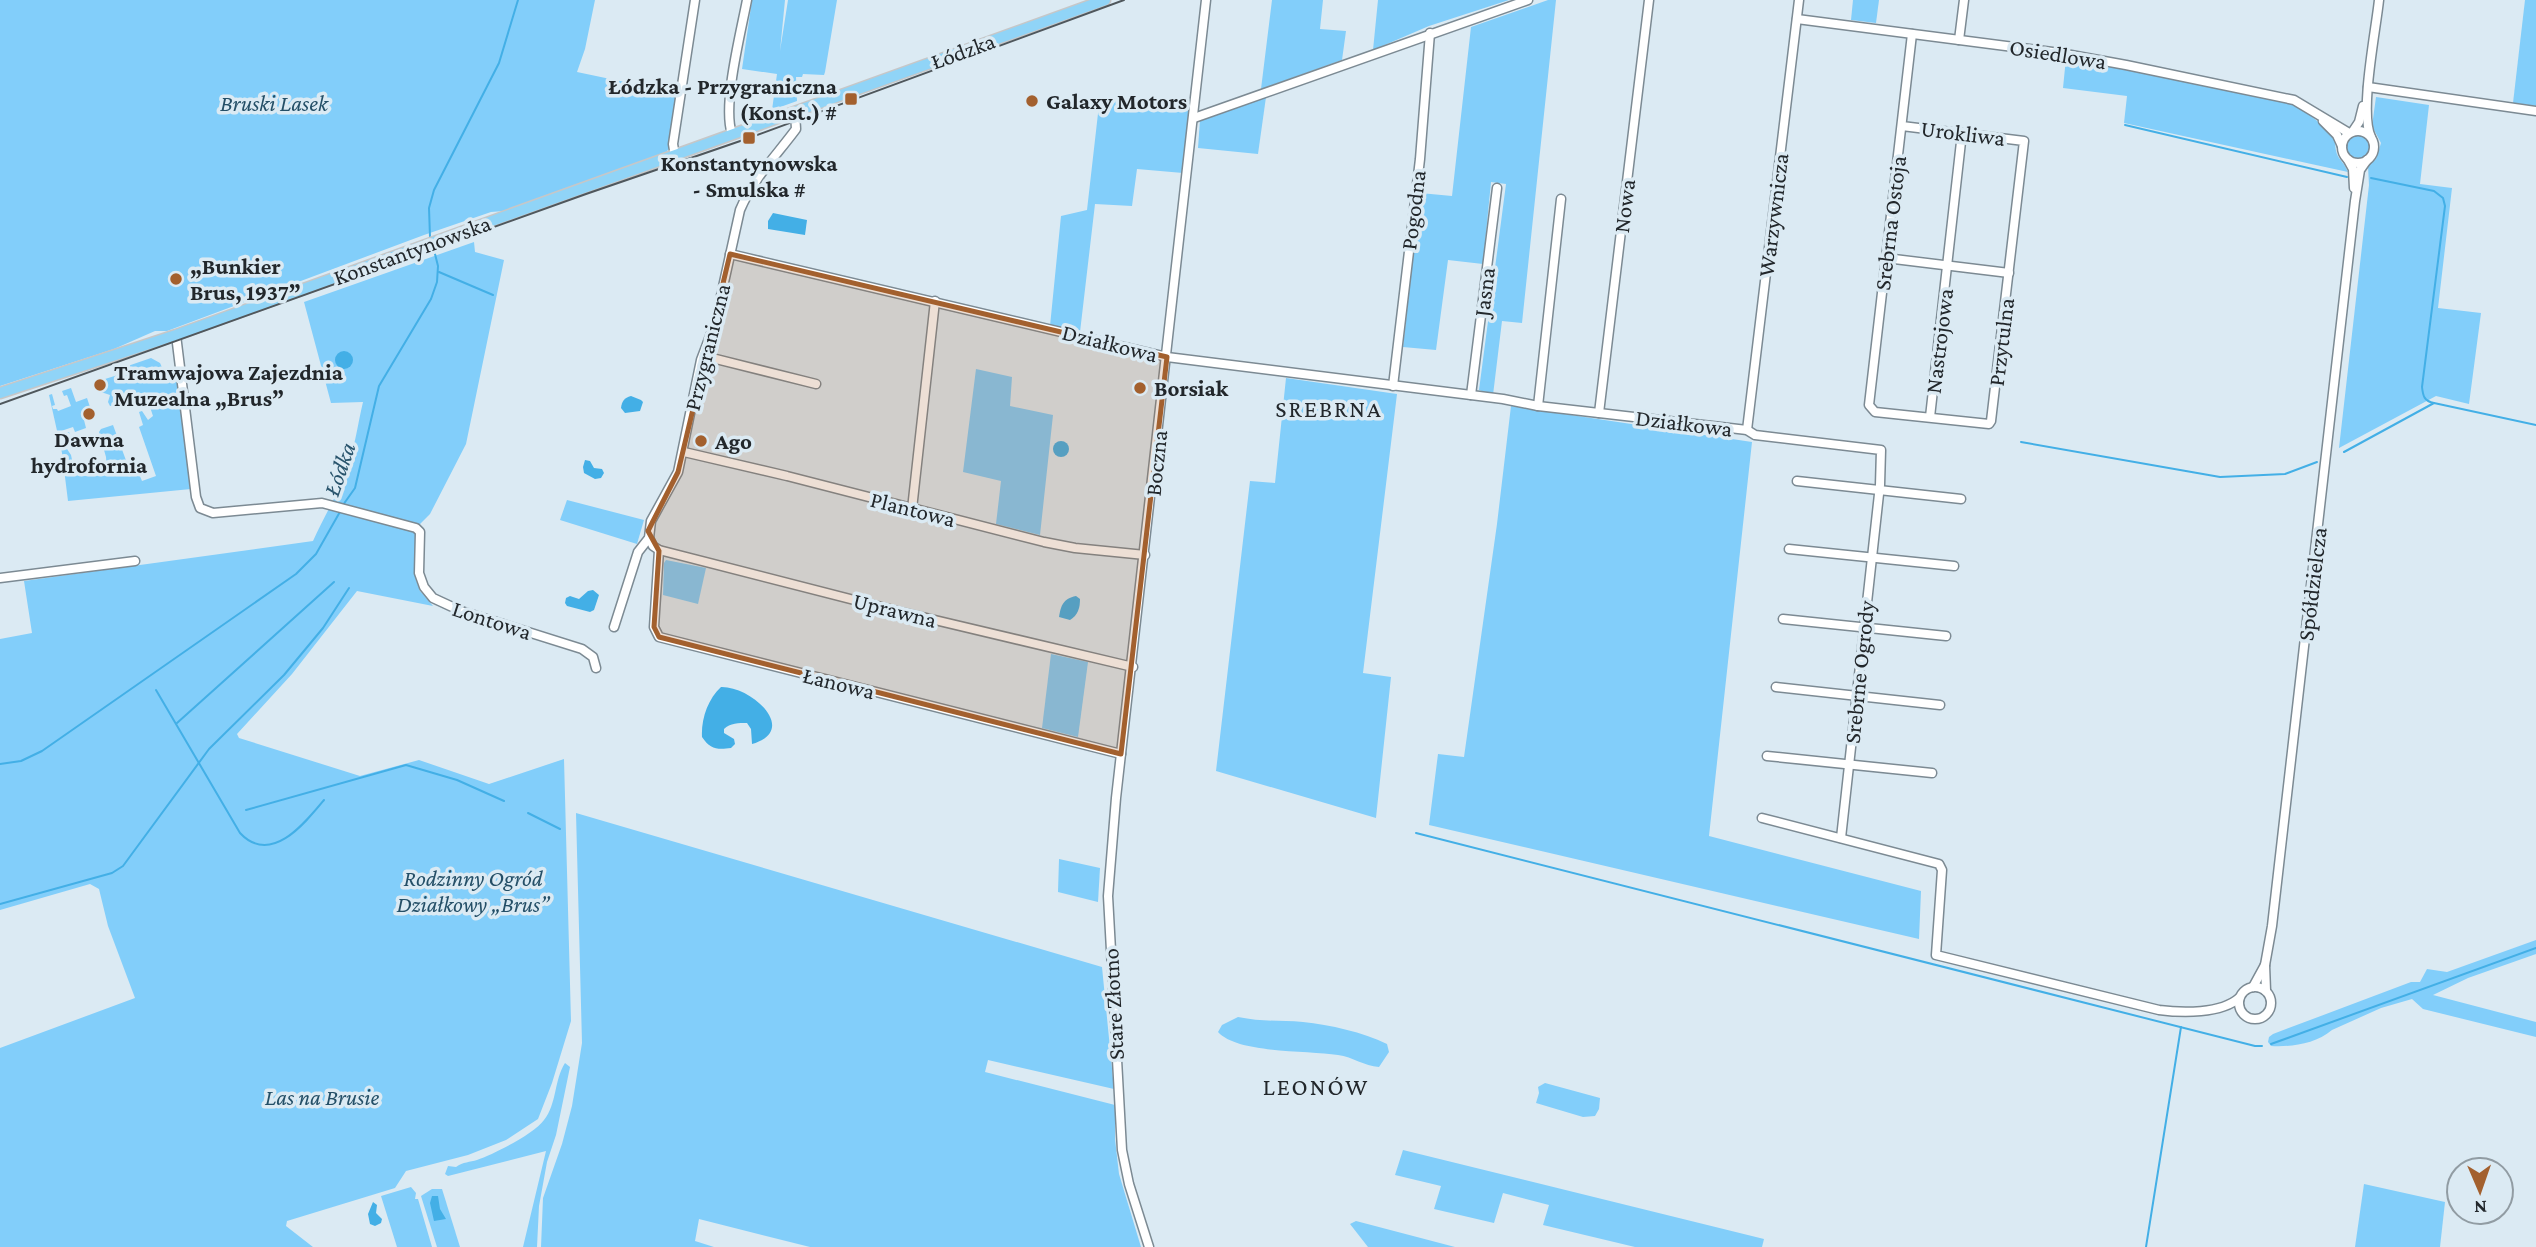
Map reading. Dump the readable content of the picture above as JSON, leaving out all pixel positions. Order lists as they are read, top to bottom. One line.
{"streets":{"main road":["Łódzka","Konstantynowska"],"street":["Osiedlowa","Urokliwa","Nowa","Pogodna","Warzywnicza","Srebrna Ostoja","Jasna","Nastrojowa","Przytulna","Działkowa","Przygraniczna","Boczna","Plantowa","Spółdzielcza","Uprawna","Lontowa","Srebrne Ogrody","Łanowa","Stare Złotno"]},"crossings":[["Łódzka","Konstantynowska"],["Osiedlowa","Warzywnicza"],["Osiedlowa","Srebrna Ostoja"],["Urokliwa","Srebrna Ostoja"],["Urokliwa","Nastrojowa"],["Urokliwa","Przytulna"],["Nowa","Działkowa"],["Pogodna","Działkowa"],["Warzywnicza","Działkowa"],["Warzywnicza","Srebrne Ogrody"],["Srebrna Ostoja","Nastrojowa"],["Srebrna Ostoja","Przytulna"],["Konstantynowska","Przygraniczna"],["Konstantynowska","Lontowa"],["Jasna","Działkowa"],["Nastrojowa","Przytulna"],["Działkowa","Przygraniczna"],["Działkowa","Boczna"],["Działkowa","Srebrne Ogrody"],["Przygraniczna","Plantowa"],["Boczna","Plantowa"],["Boczna","Uprawna"],["Boczna","Łanowa"],["Boczna","Stare Złotno"],["Uprawna","Łanowa"],["Łanowa","Stare Złotno"]],"districts":["SREBRNA","LEONÓW"],"water":["Łódka"],"parks":["Bruski Lasek","Rodzinny Ogród Działkowy „Brus”","Las na Brusie"],"places":{"transit":["Łódzka - Przygraniczna (Konst.) #","Konstantynowska - Smulska #"],"other":["Galaxy Motors","„Bunkier Brus, 1937”","Tramwajowa Zajezdnia Muzealna „Brus”","Borsiak","Dawna hydrofornia","Ago"]},"north":"bottom"}
